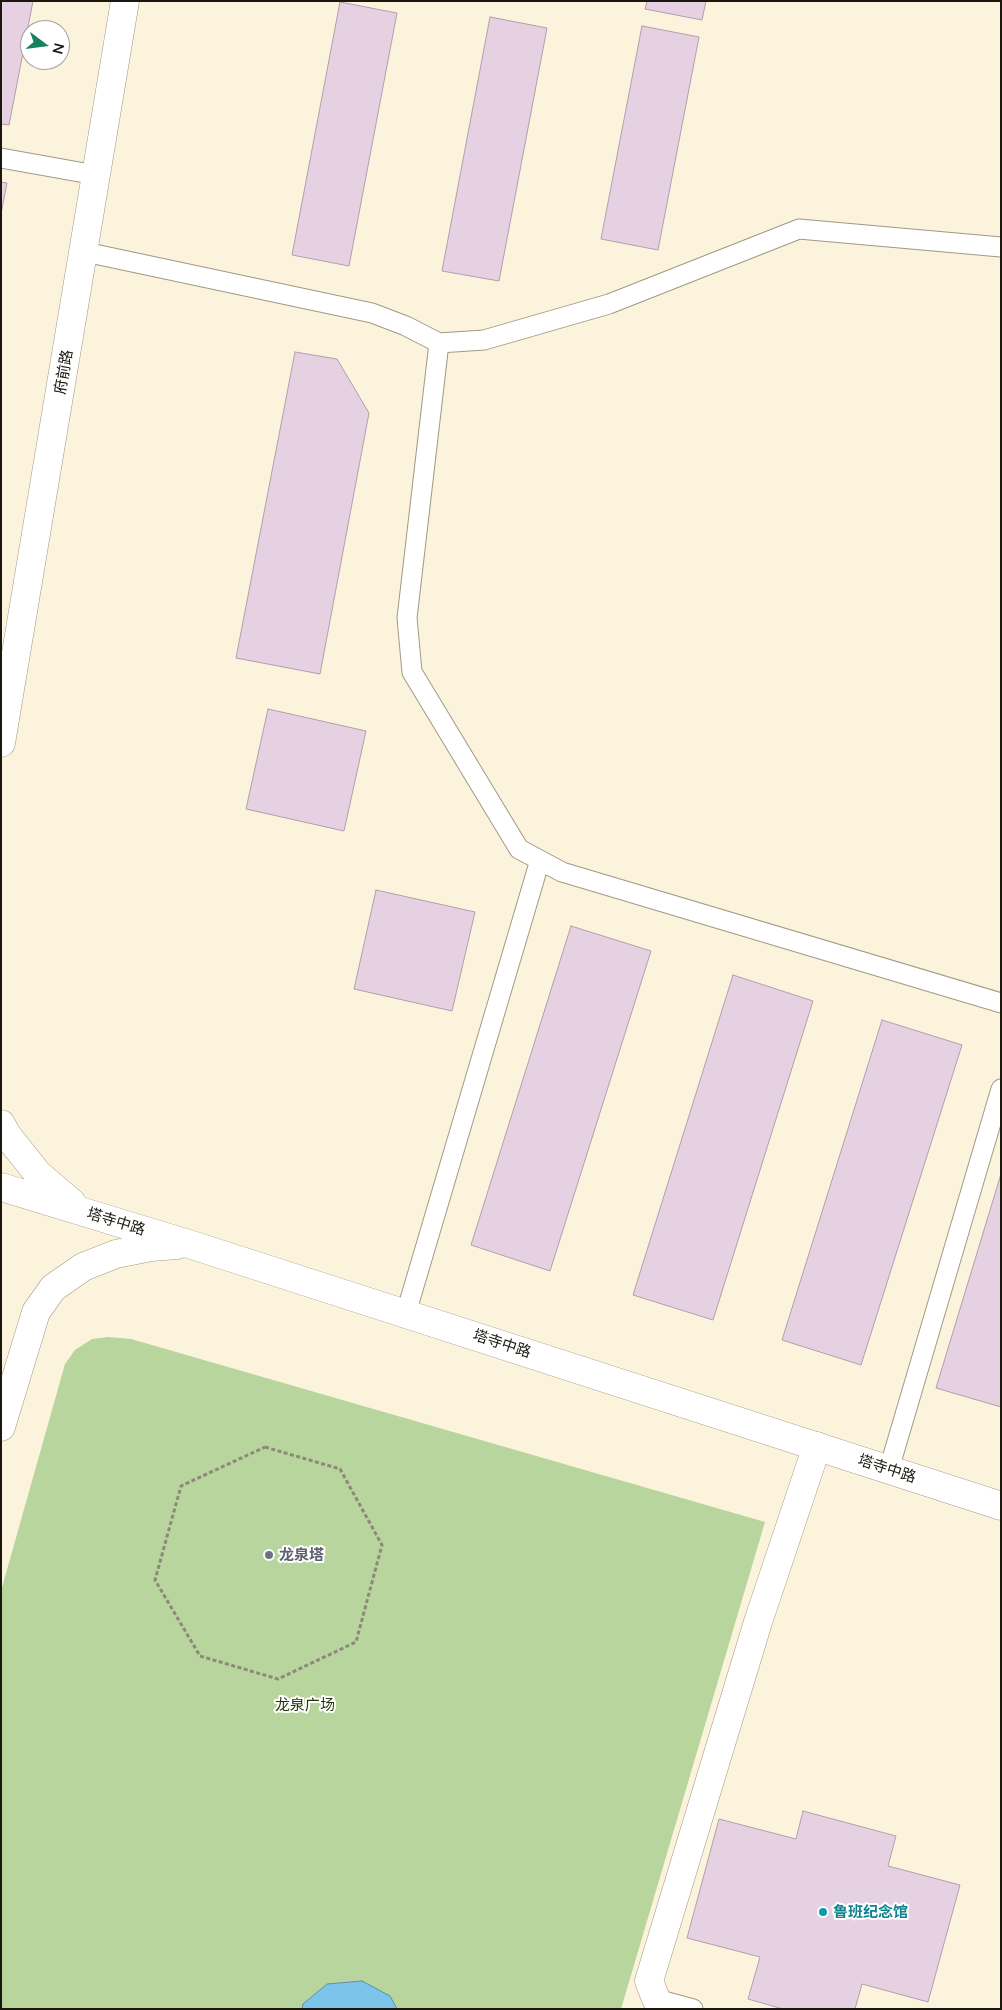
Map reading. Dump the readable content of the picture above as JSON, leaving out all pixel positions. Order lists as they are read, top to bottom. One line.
{"streets":{"main road":["府前路","塔寺中路"]},"parks":["龙泉广场"],"places":["龙泉塔","鲁班纪念馆"],"north":"right"}
